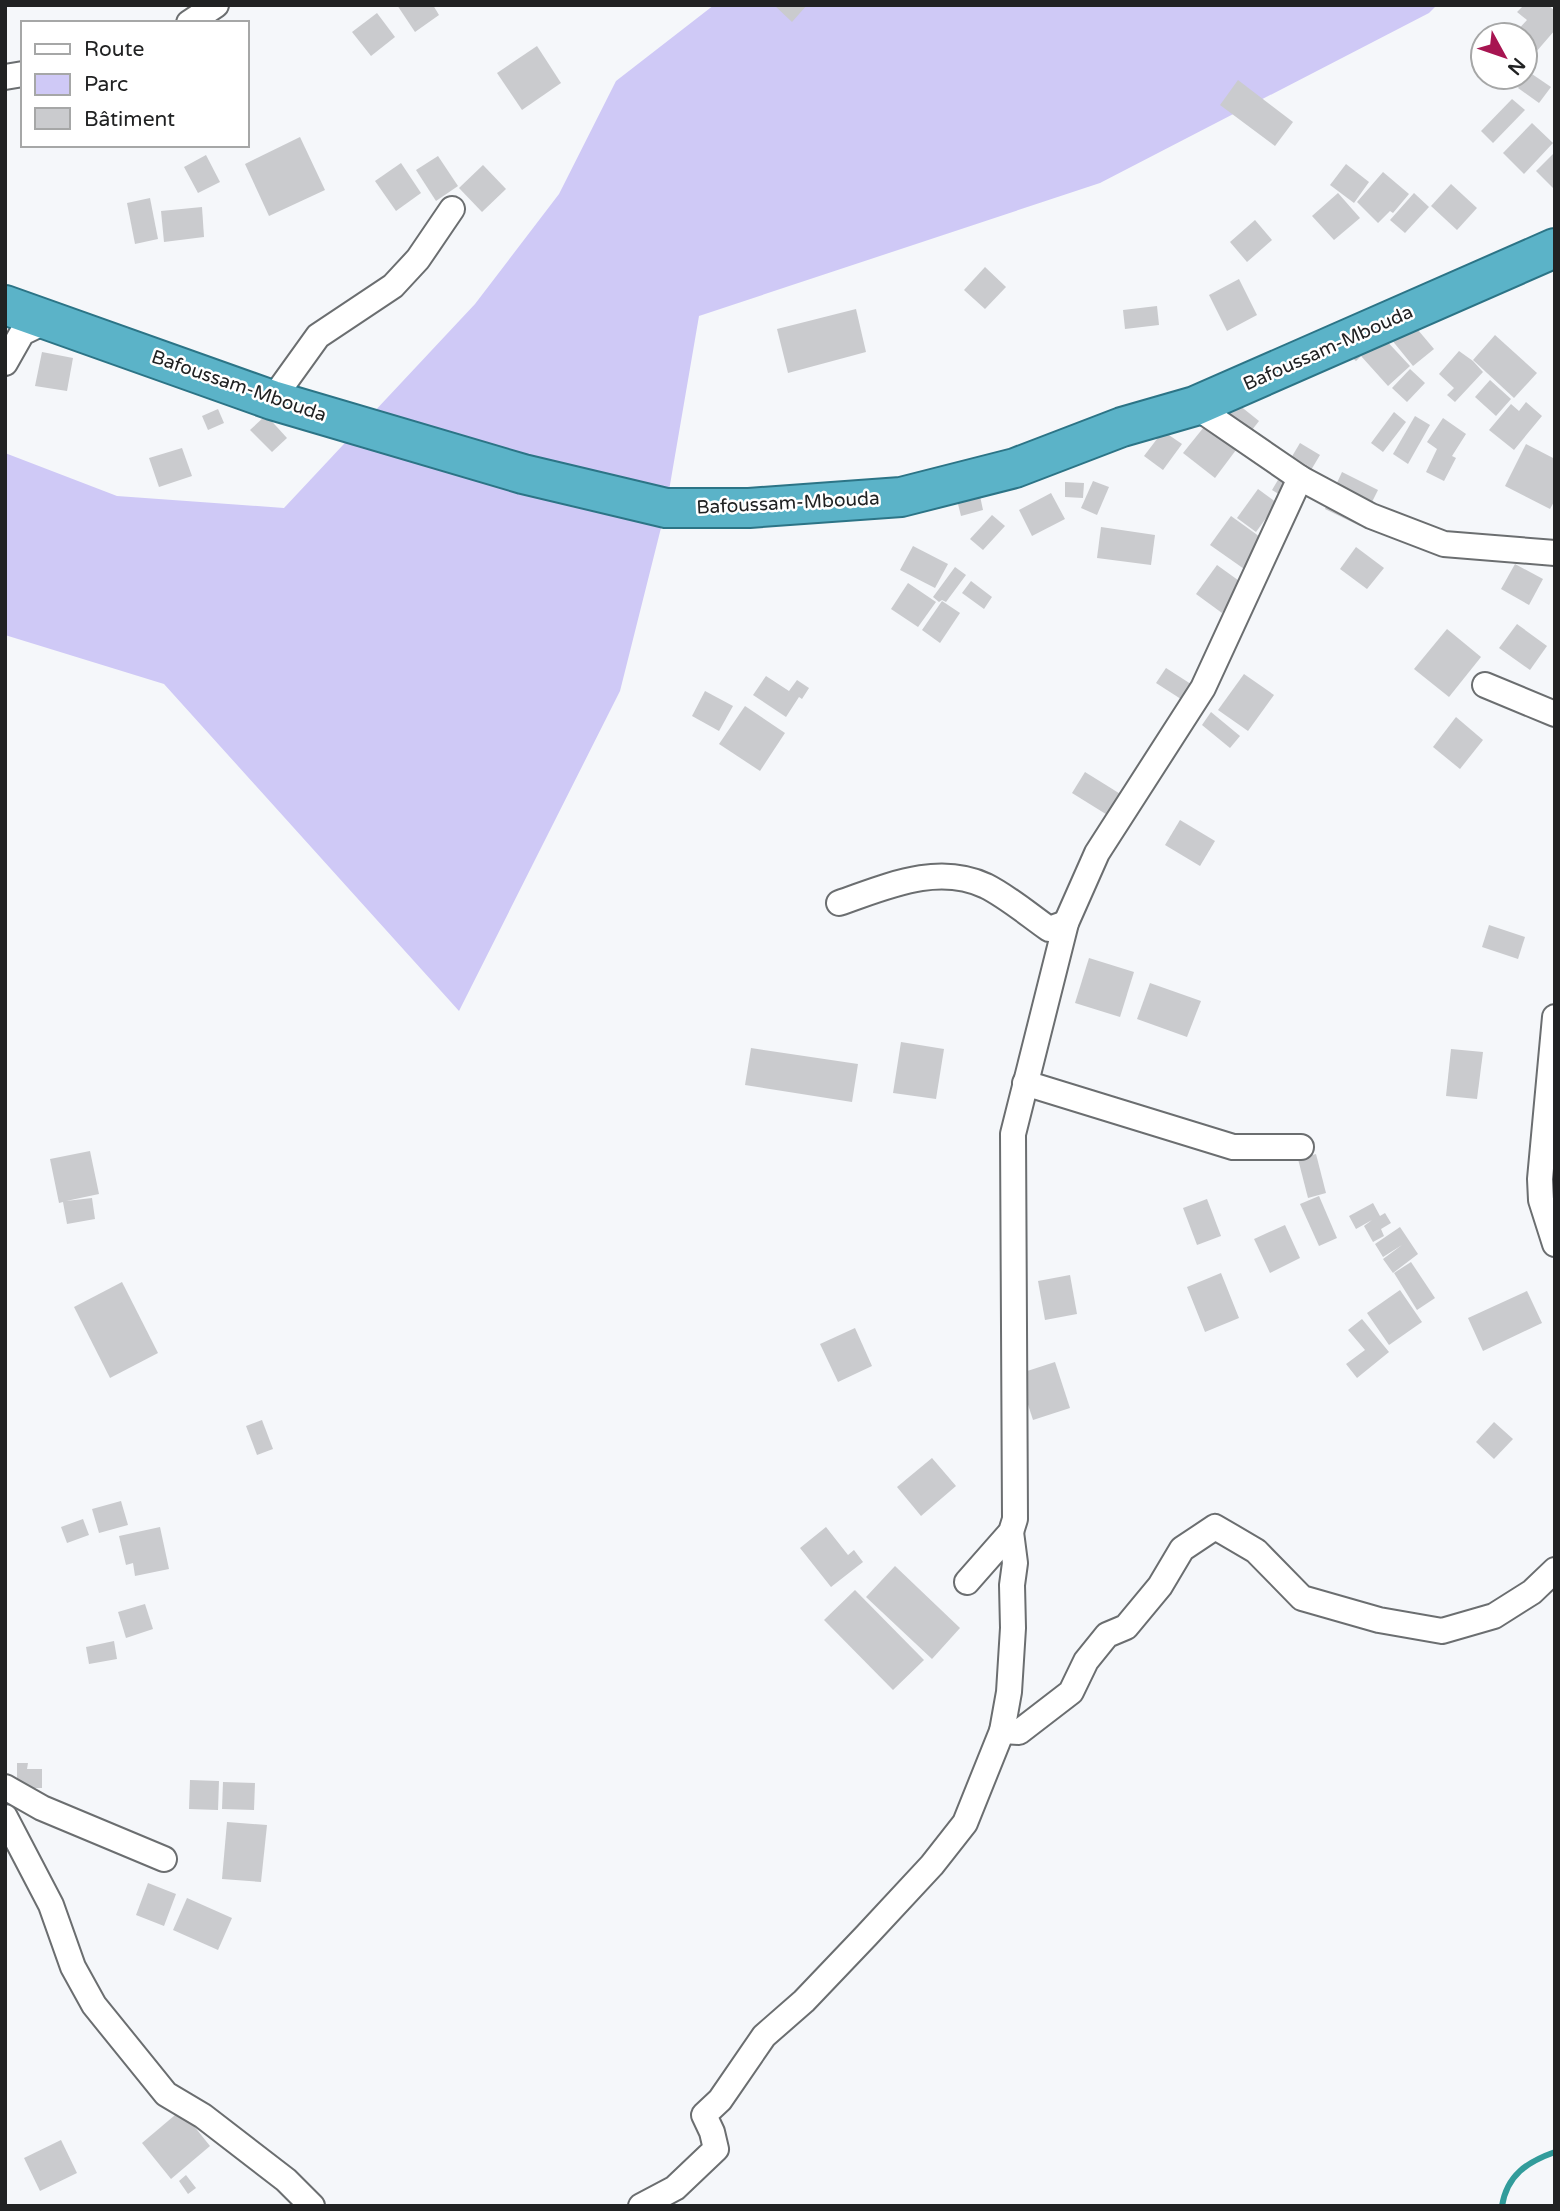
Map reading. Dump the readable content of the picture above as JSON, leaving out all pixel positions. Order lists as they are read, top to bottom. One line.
{"streets":{"highway":["Bafoussam-Mbouda"]},"legend":["Route","Parc","Bâtiment"],"north":"bottom right"}
